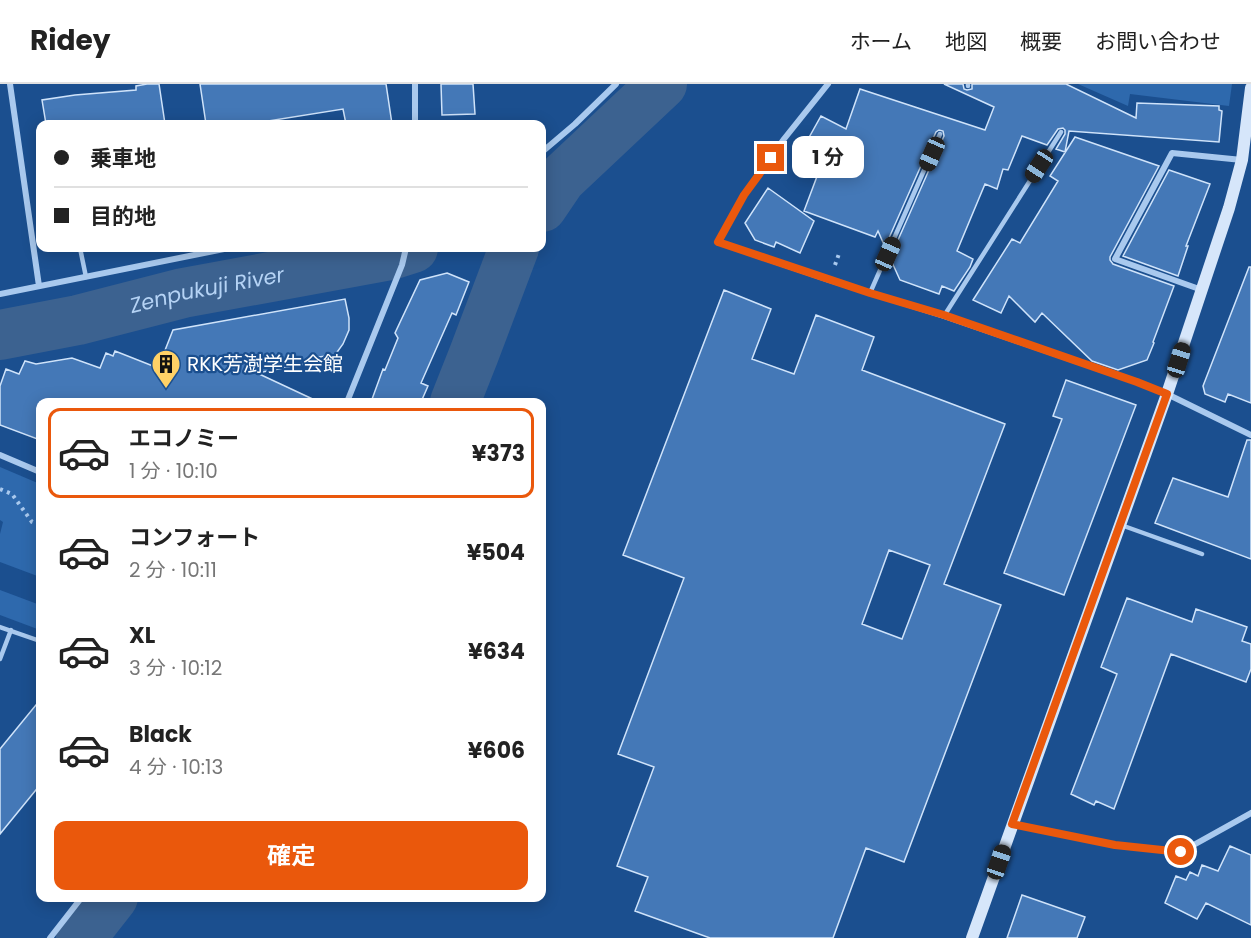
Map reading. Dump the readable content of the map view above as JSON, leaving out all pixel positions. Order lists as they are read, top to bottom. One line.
{"water":["Zenpukuji River"],"places":{"building":["RKK芳澍学生会館"]},"page":{"header":"Ridey","nav":["ホーム","地図","概要","お問い合わせ"],"banner":["乗車地","目的地"],"bubble":"1 分","list":[{"name":"エコノミー","note":"1 分 · 10:10","value":"¥373"},{"name":"コンフォート","note":"2 分 · 10:11","value":"¥504"},{"name":"XL","note":"3 分 · 10:12","value":"¥634"},{"name":"Black","note":"4 分 · 10:13","value":"¥606"}],"buttons":"確定"}}
